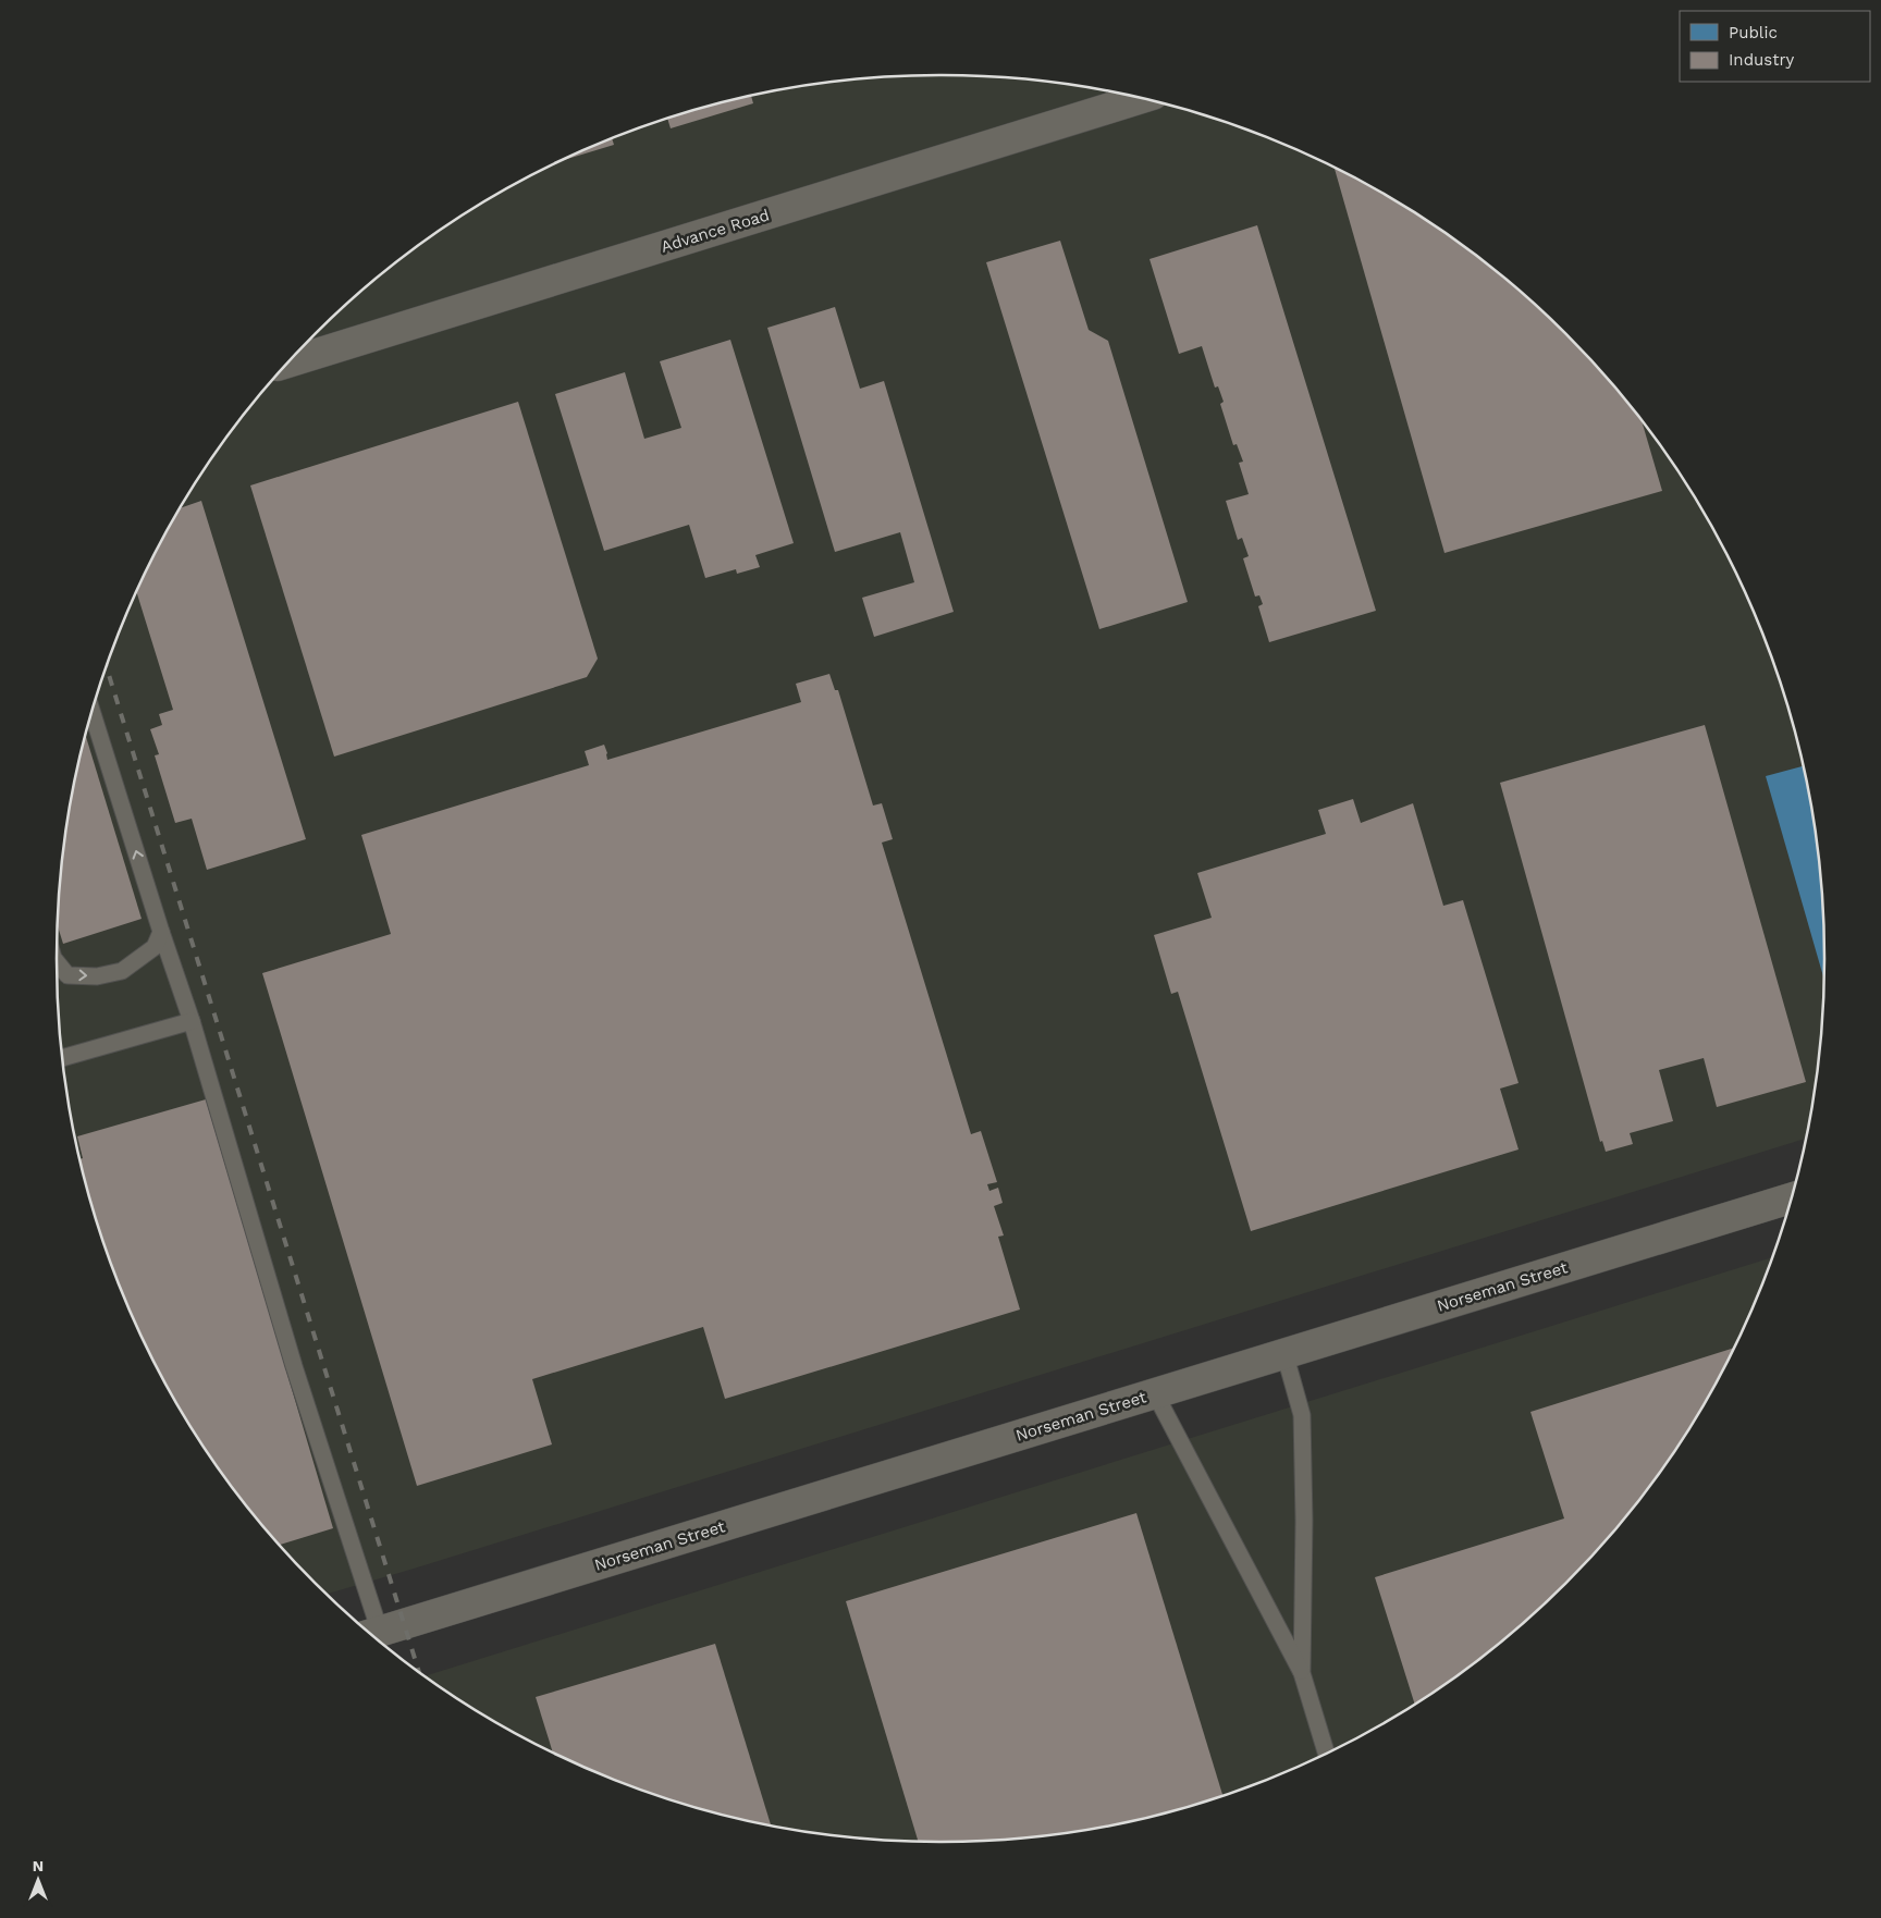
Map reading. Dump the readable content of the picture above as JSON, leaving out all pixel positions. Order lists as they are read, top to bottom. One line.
{"streets":{"street":["Advance Road","Norseman Street"]},"legend":["Public","Industry"],"north":"top"}
